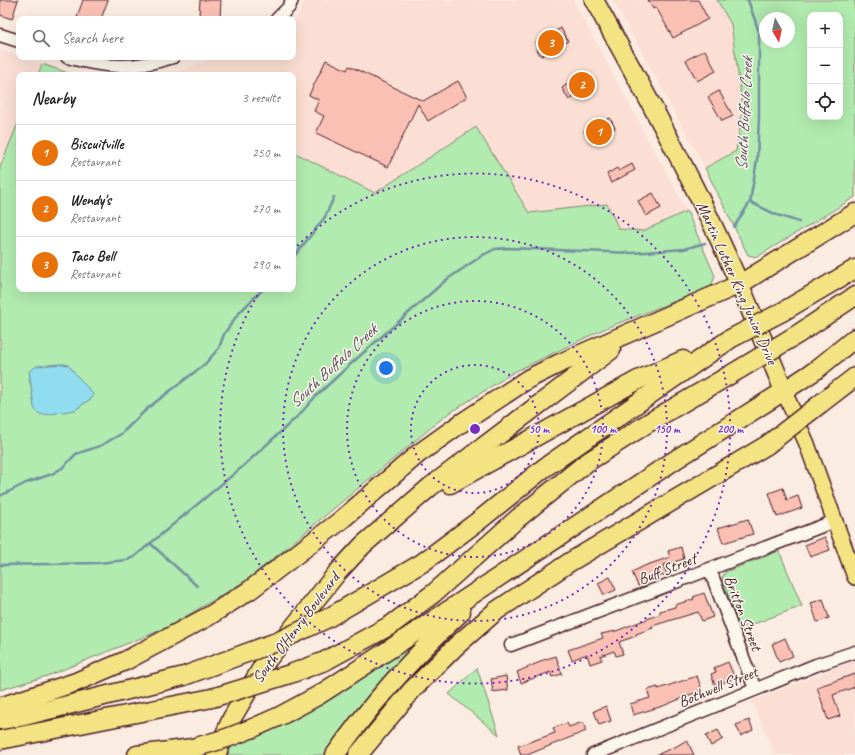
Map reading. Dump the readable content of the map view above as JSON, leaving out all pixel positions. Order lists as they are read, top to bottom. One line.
{"streets":{"highway":["Martin Luther King Junior Drive","South O'Henry Boulevard"],"street":["Buff Street","Britton Street","Bothwell Street"]},"crossings":[["Martin Luther King Junior Drive","Buff Street"],["Buff Street","Britton Street"],["Britton Street","Bothwell Street"]],"water":["South Buffalo Creek"],"north":"bottom","page":{"map_buttons":["+","−"],"search":"Search here","pins":["3","2","1"],"heading":["Nearby","3 results"],"list":[{"mark":"1","name":"Biscuitville","note":"Restaurant","value":"250 m"},{"mark":"2","name":"Wendy's","note":"Restaurant","value":"270 m"},{"mark":"3","name":"Taco Bell","note":"Restaurant","value":"290 m"}]},"rings":["50 m","100 m","150 m","200 m"]}
